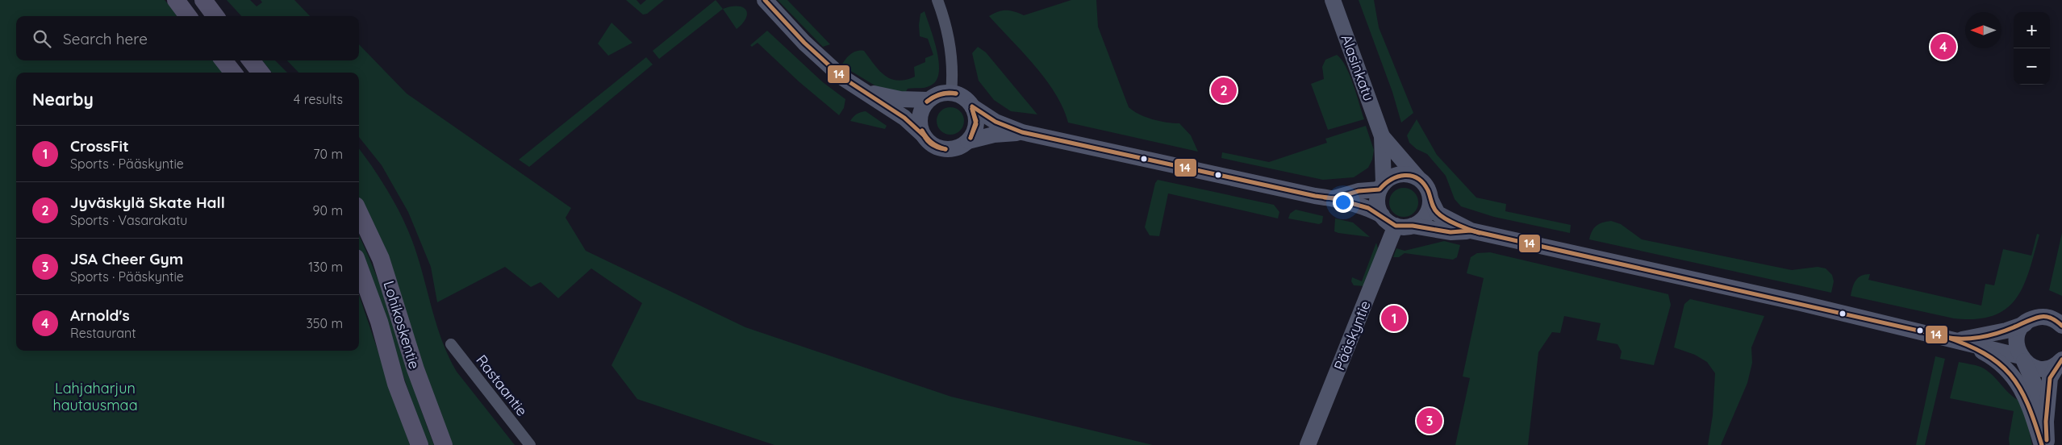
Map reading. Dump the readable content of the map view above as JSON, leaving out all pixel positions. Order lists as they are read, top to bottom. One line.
{"streets":{"main road":["Lohikoskentie"],"street":["Alasinkatu","Pääskyntie","Rastaantie"]},"crossings":[["Alasinkatu","Pääskyntie"]],"parks":["Lahjaharjun hautausmaa"],"lines":["transit line 14"],"north":"left","page":{"map_buttons":["+","−"],"search":"Search here","pins":["4","2","1","3"],"heading":["Nearby","4 results"],"list":[{"mark":"1","name":"CrossFit","note":"Sports · Pääskyntie","value":"70 m"},{"mark":"2","name":"Jyväskylä Skate Hall","note":"Sports · Vasarakatu","value":"90 m"},{"mark":"3","name":"JSA Cheer Gym","note":"Sports · Pääskyntie","value":"130 m"},{"mark":"4","name":"Arnold's","note":"Restaurant","value":"350 m"}]}}
